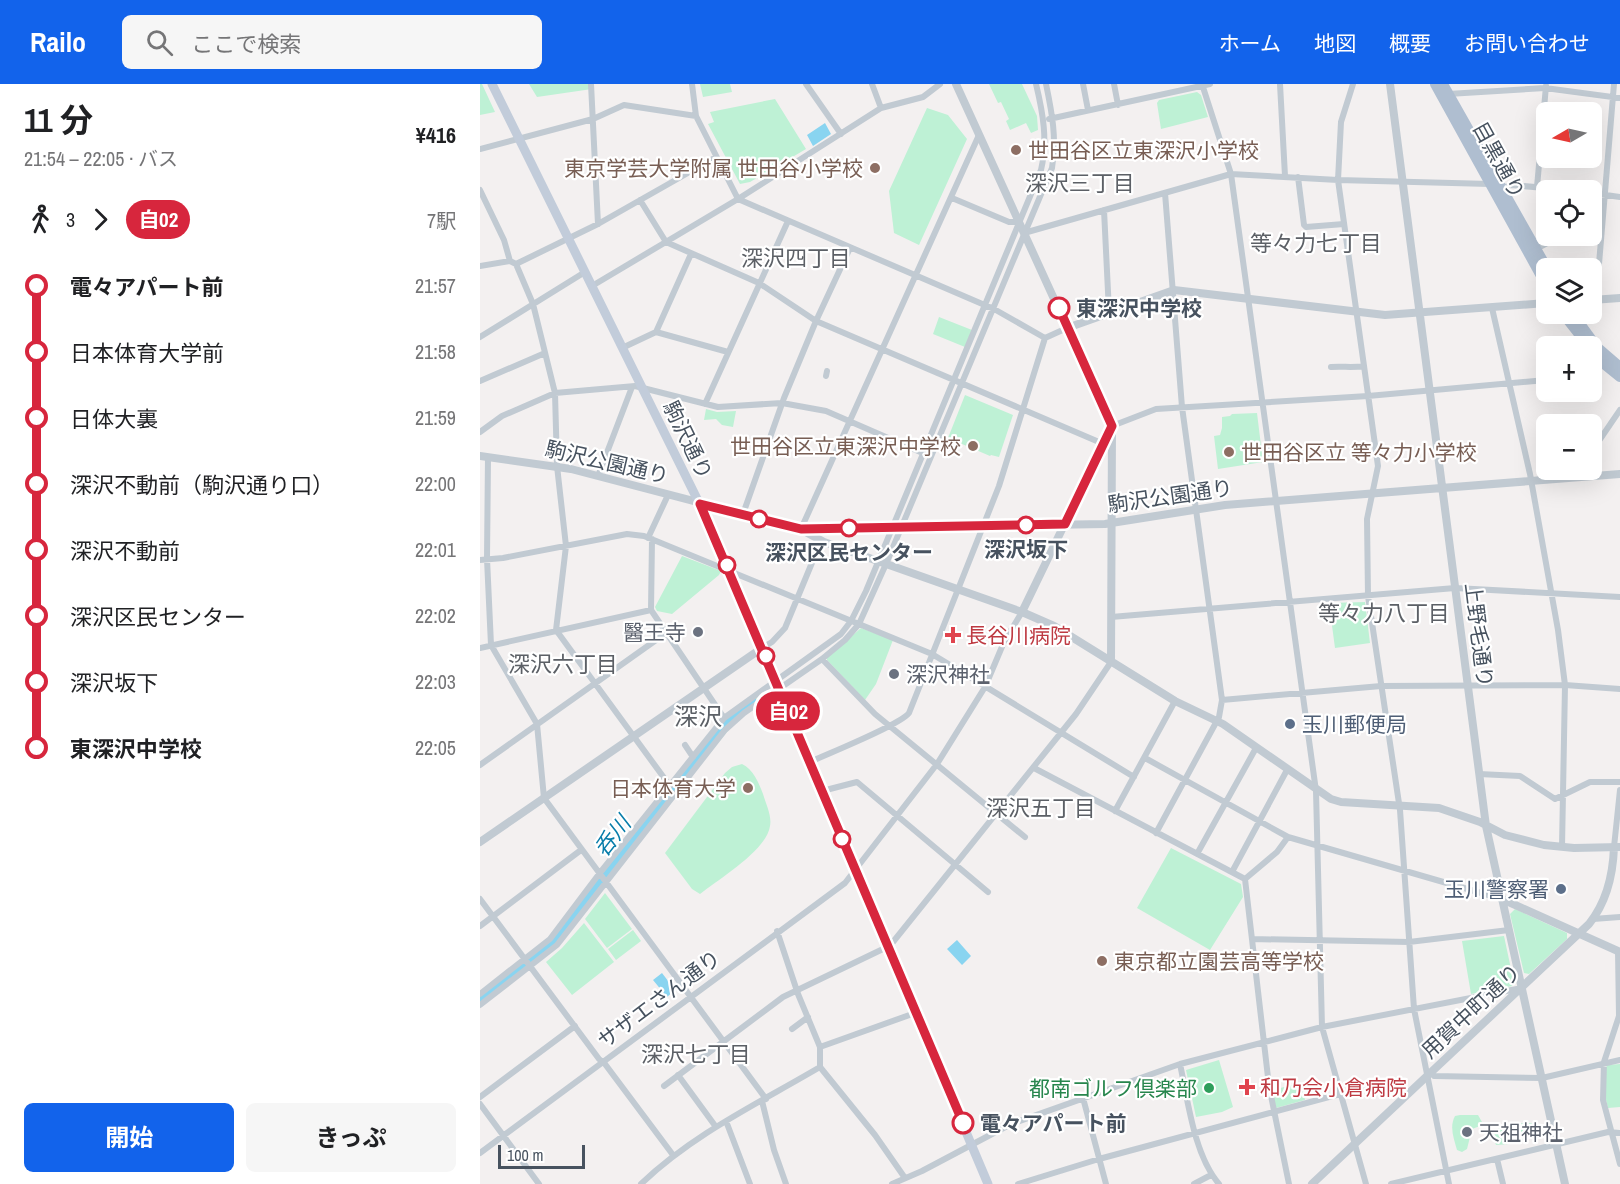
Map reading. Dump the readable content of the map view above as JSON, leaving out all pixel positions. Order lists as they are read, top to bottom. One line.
{"streets":{"main road":["目黒通り","駒沢通り"],"street":["駒沢公園通り","上野毛通り","サザエさん通り","用賀中町通り"]},"crossings":[["駒沢通り","駒沢公園通り"],["駒沢通り","サザエさん通り"],["駒沢公園通り","上野毛通り"],["上野毛通り","用賀中町通り"]],"districts":["深沢三丁目","等々力七丁目","深沢四丁目","等々力八丁目","深沢六丁目","深沢","深沢五丁目","深沢七丁目"],"water":["呑川"],"places":{"other":["世田谷区立東深沢小学校","東京学芸大学附属 世田谷小学校","東深沢中学校","世田谷区立東深沢中学校","世田谷区立 等々力小学校","深沢坂下","深沢区民センター","醫王寺","深沢神社","玉川郵便局","日本体育大学","玉川警察署","東京都立園芸高等学校","都南ゴルフ倶楽部","電々アパート前","天祖神社"],"health":["長谷川病院","和乃会小倉病院"]},"lines":["bus line 自02"],"scale_bar":"100 m","north":"left","page":{"header":"Railo","search":"ここで検索","nav":["ホーム","地図","概要","お問い合わせ"],"heading":["11 分","21:54 – 22:05 · バス","¥416"],"on_map":"自02","map_buttons":["+","−"],"legs":["3","自02","7駅"],"list":[{"name":"電々アパート前","value":"21:57"},{"name":"日本体育大学前","value":"21:58"},{"name":"日体大裏","value":"21:59"},{"name":"深沢不動前（駒沢通り口）","value":"22:00"},{"name":"深沢不動前","value":"22:01"},{"name":"深沢区民センター","value":"22:02"},{"name":"深沢坂下","value":"22:03"},{"name":"東深沢中学校","value":"22:05"}],"buttons":["開始","きっぷ"],"scale":"100 m"}}
